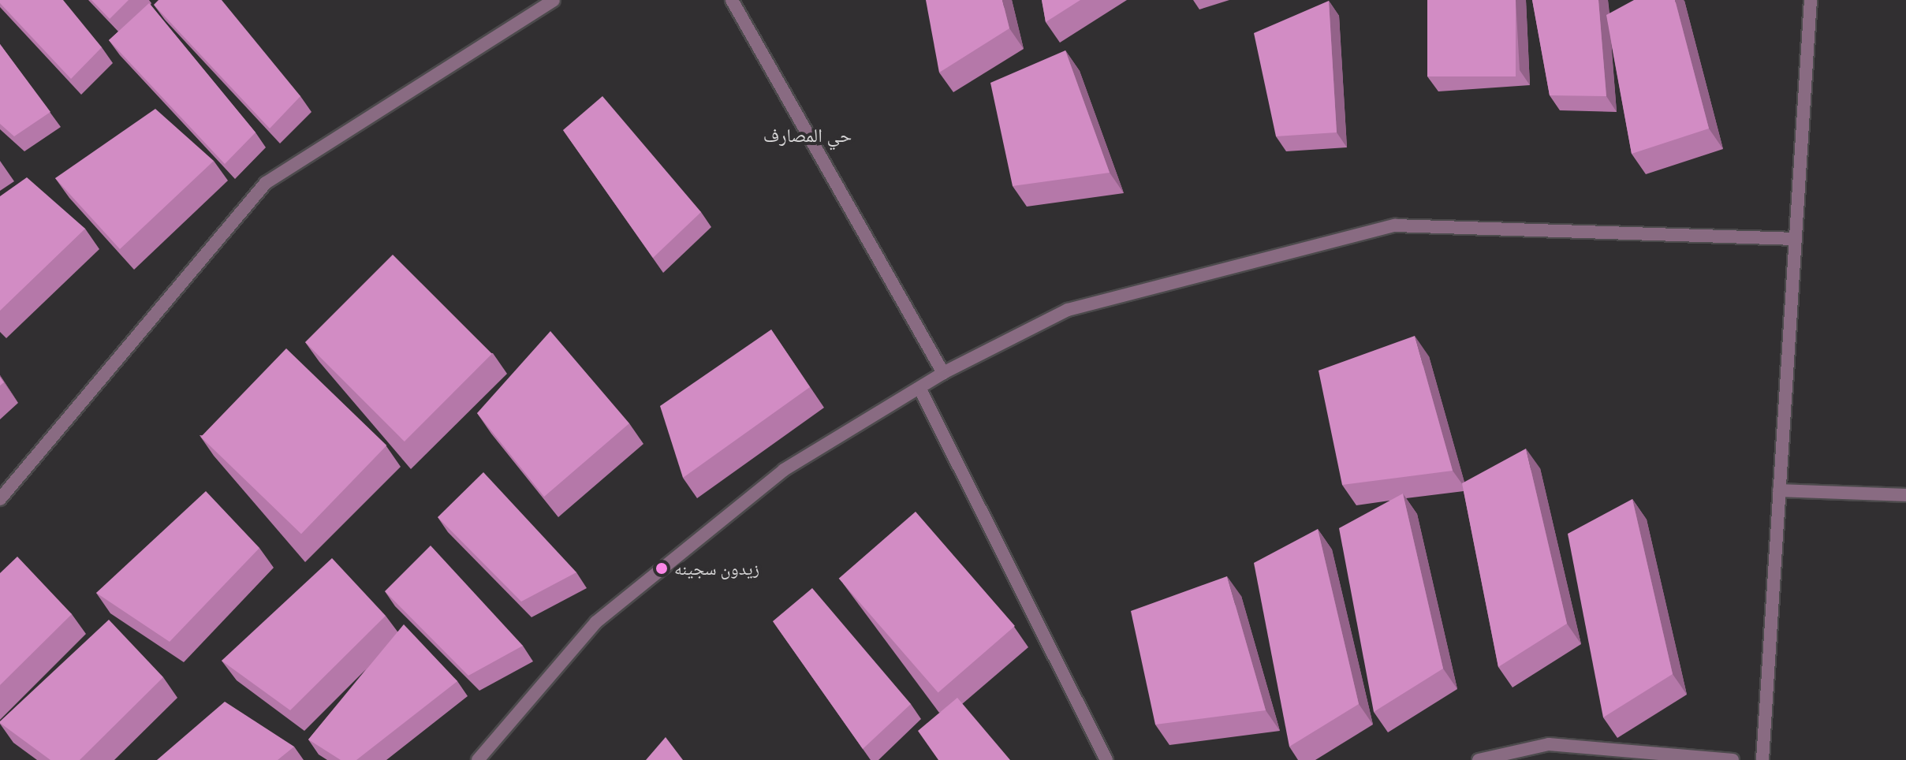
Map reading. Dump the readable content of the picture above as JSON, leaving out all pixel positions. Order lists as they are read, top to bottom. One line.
{"districts":["حي المصارف"],"places":["زيدون سجينه"]}
